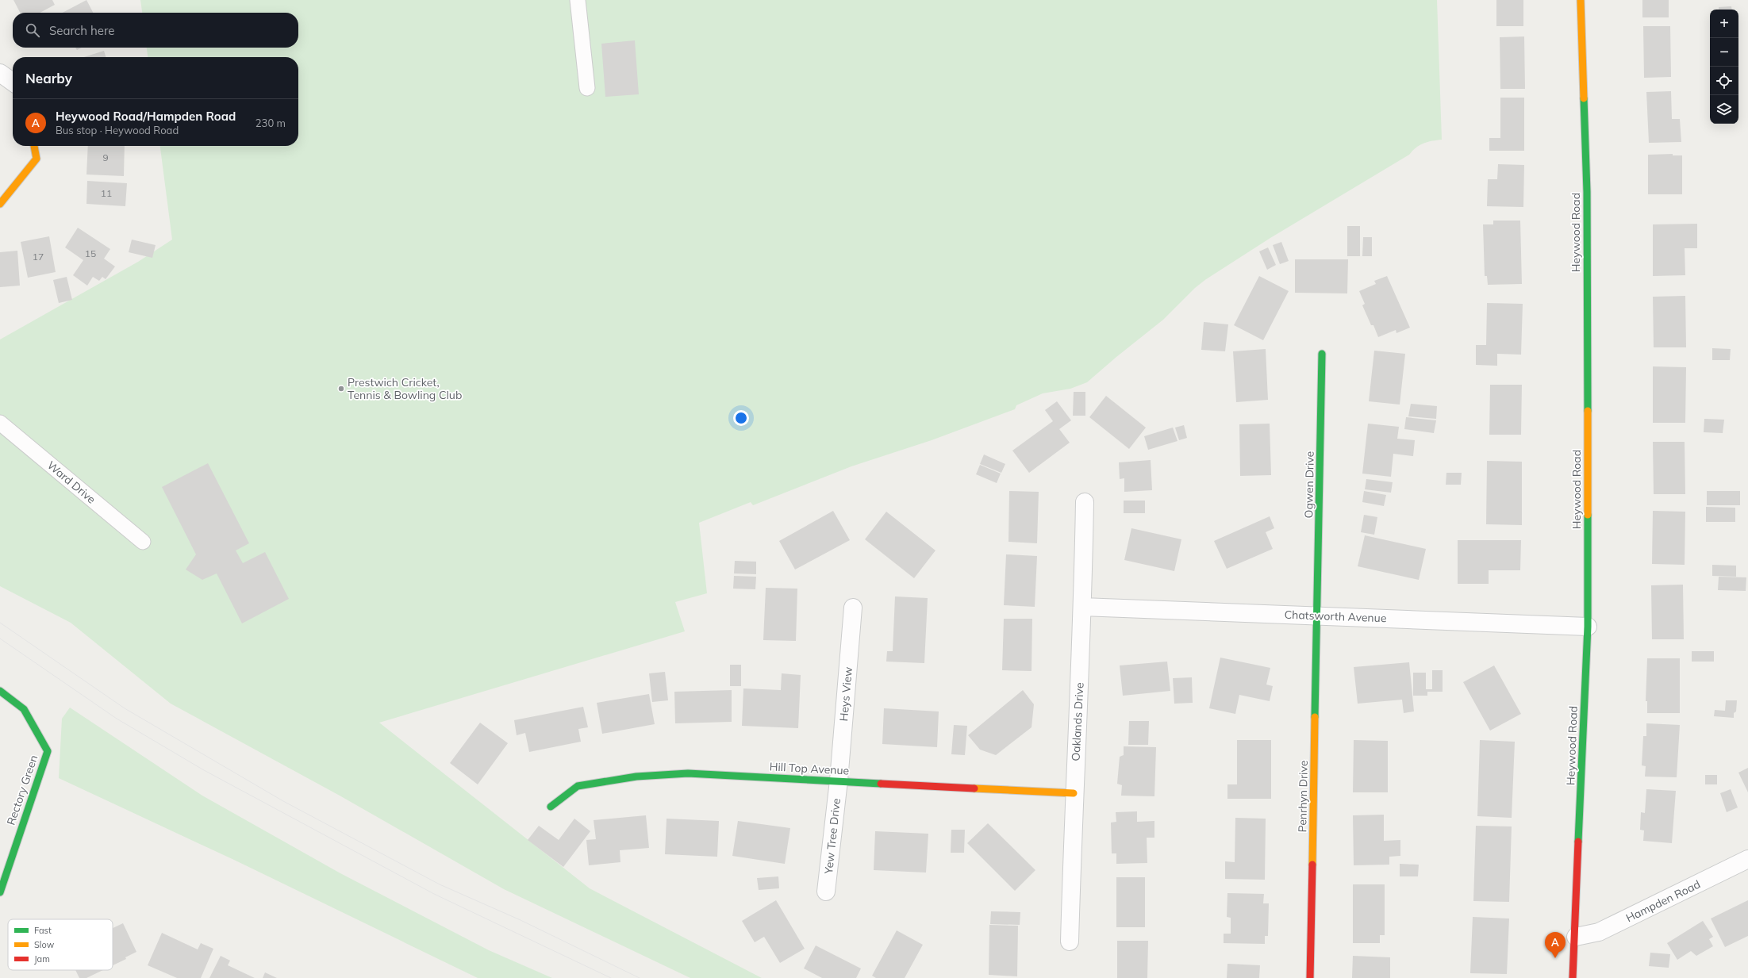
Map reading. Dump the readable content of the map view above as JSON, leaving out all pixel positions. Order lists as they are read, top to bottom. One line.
{"streets":{"street":["Heywood Road","Ogwen Drive","Chatsworth Avenue","Heys View","Oaklands Drive","Hill Top Avenue","Rectory Green","Penrhyn Drive","Yew Tree Drive","Hampden Road"],"lane":["Ward Drive"]},"crossings":[["Heywood Road","Chatsworth Avenue"],["Heywood Road","Hampden Road"],["Ogwen Drive","Chatsworth Avenue"],["Ogwen Drive","Penrhyn Drive"],["Chatsworth Avenue","Oaklands Drive"],["Chatsworth Avenue","Penrhyn Drive"],["Heys View","Hill Top Avenue"],["Heys View","Yew Tree Drive"],["Oaklands Drive","Hill Top Avenue"],["Hill Top Avenue","Yew Tree Drive"]],"places":["Prestwich Cricket, Tennis & Bowling Club"],"house_numbers":["9","11","15","17"],"legend":["Fast","Slow","Jam"],"page":{"map_buttons":["+","−"],"search":"Search here","heading":"Nearby","list":[{"mark":"A","name":"Heywood Road/Hampden Road","note":"Bus stop · Heywood Road","value":"230 m"}],"pins":"A"}}
